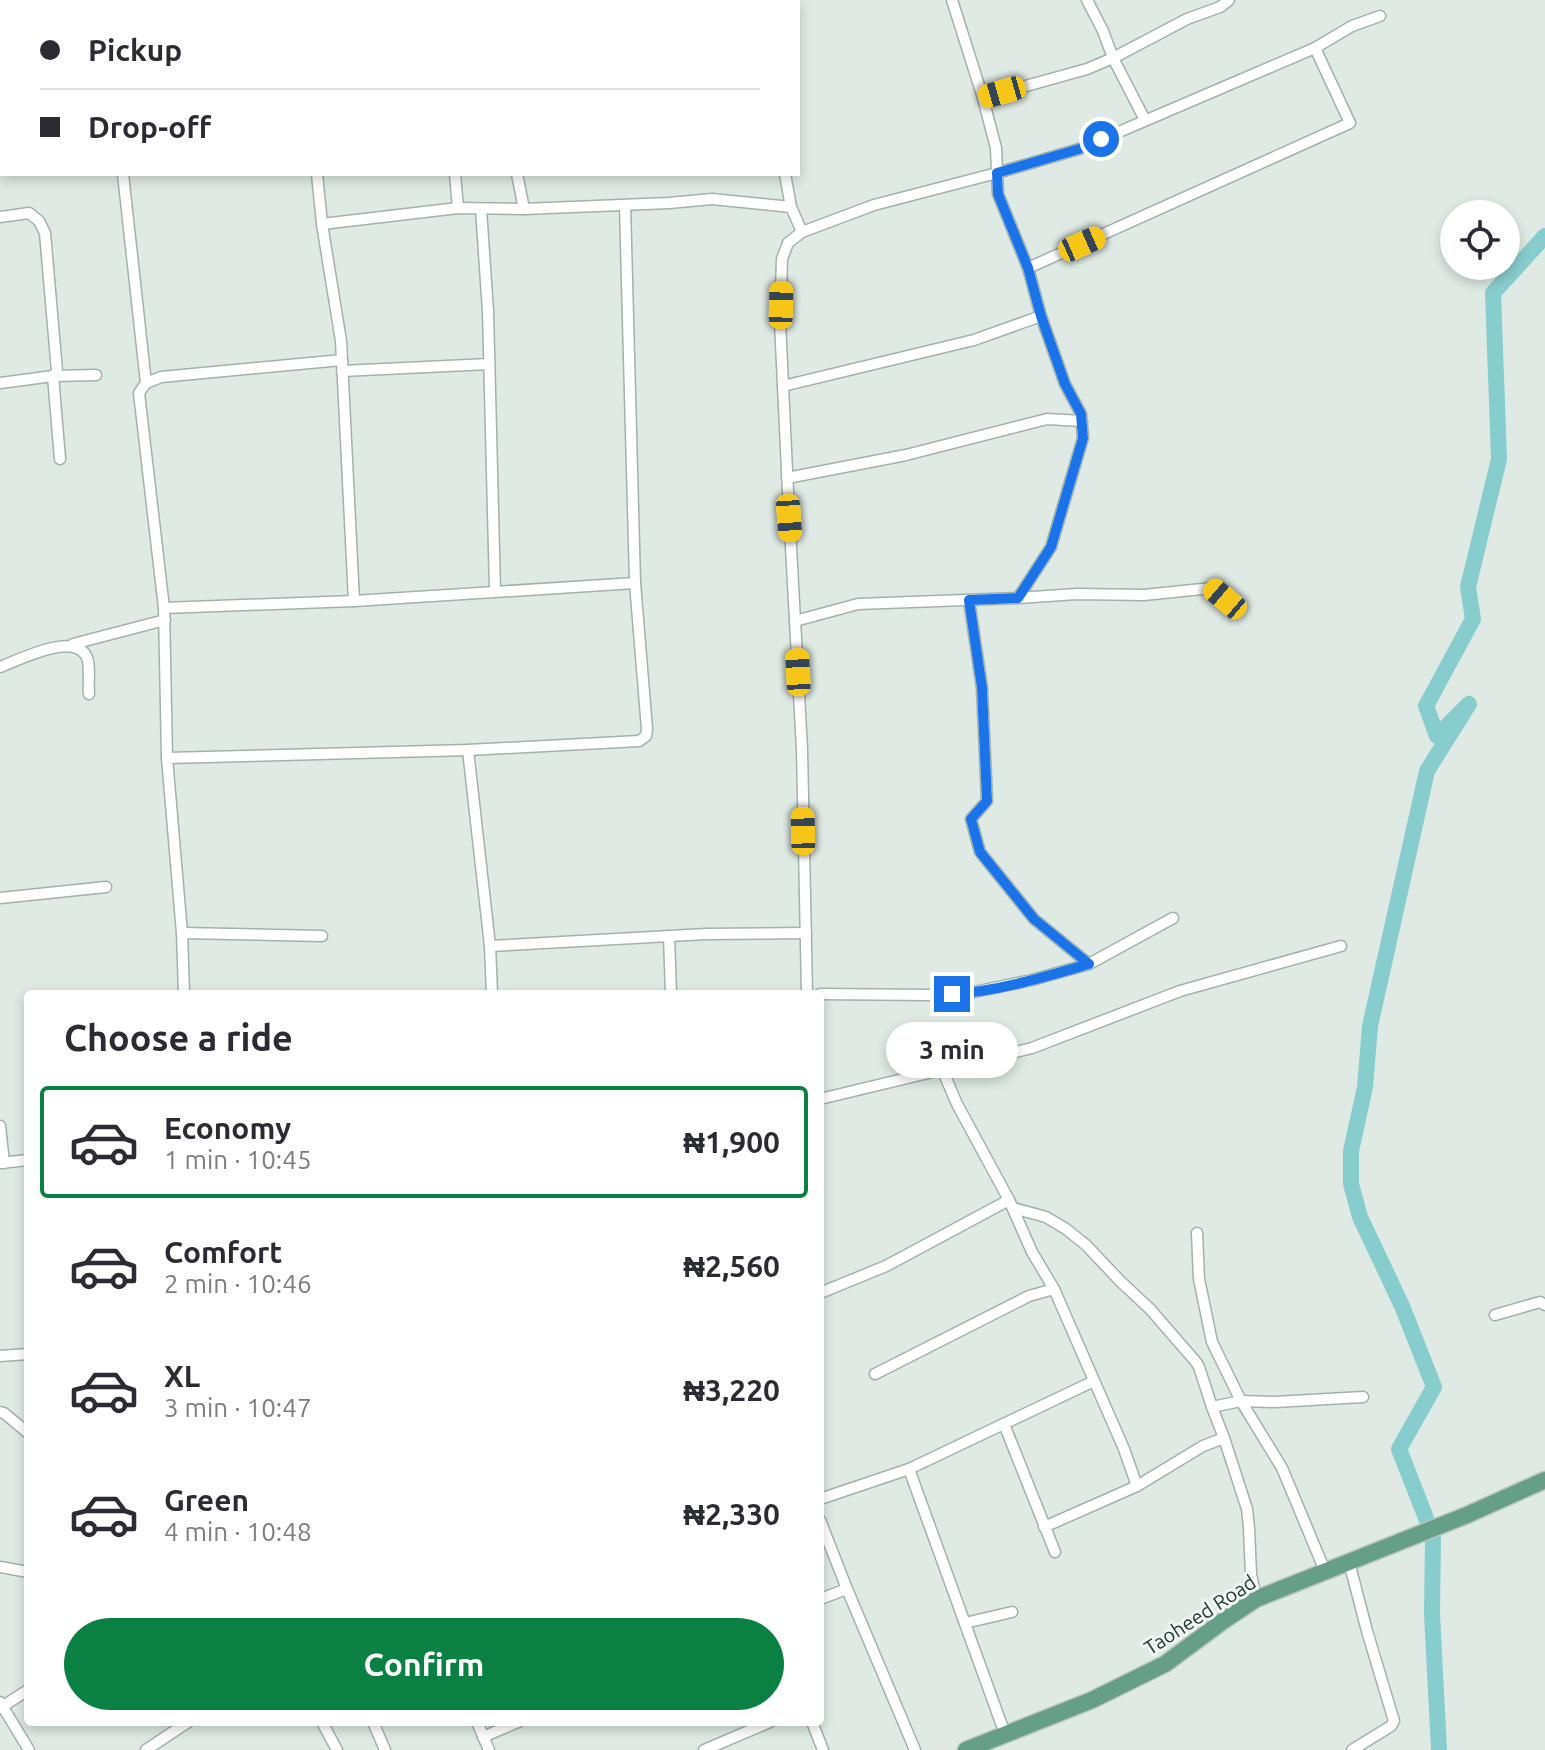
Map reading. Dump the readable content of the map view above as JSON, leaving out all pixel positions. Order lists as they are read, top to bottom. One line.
{"streets":{"main road":["Taoheed Road"]},"page":{"banner":["Pickup","Drop-off"],"heading":"Choose a ride","bubble":"3 min","list":[{"name":"Economy","note":"1 min · 10:45","value":"₦1,900"},{"name":"Comfort","note":"2 min · 10:46","value":"₦2,560"},{"name":"XL","note":"3 min · 10:47","value":"₦3,220"},{"name":"Green","note":"4 min · 10:48","value":"₦2,330"}],"buttons":"Confirm"}}
